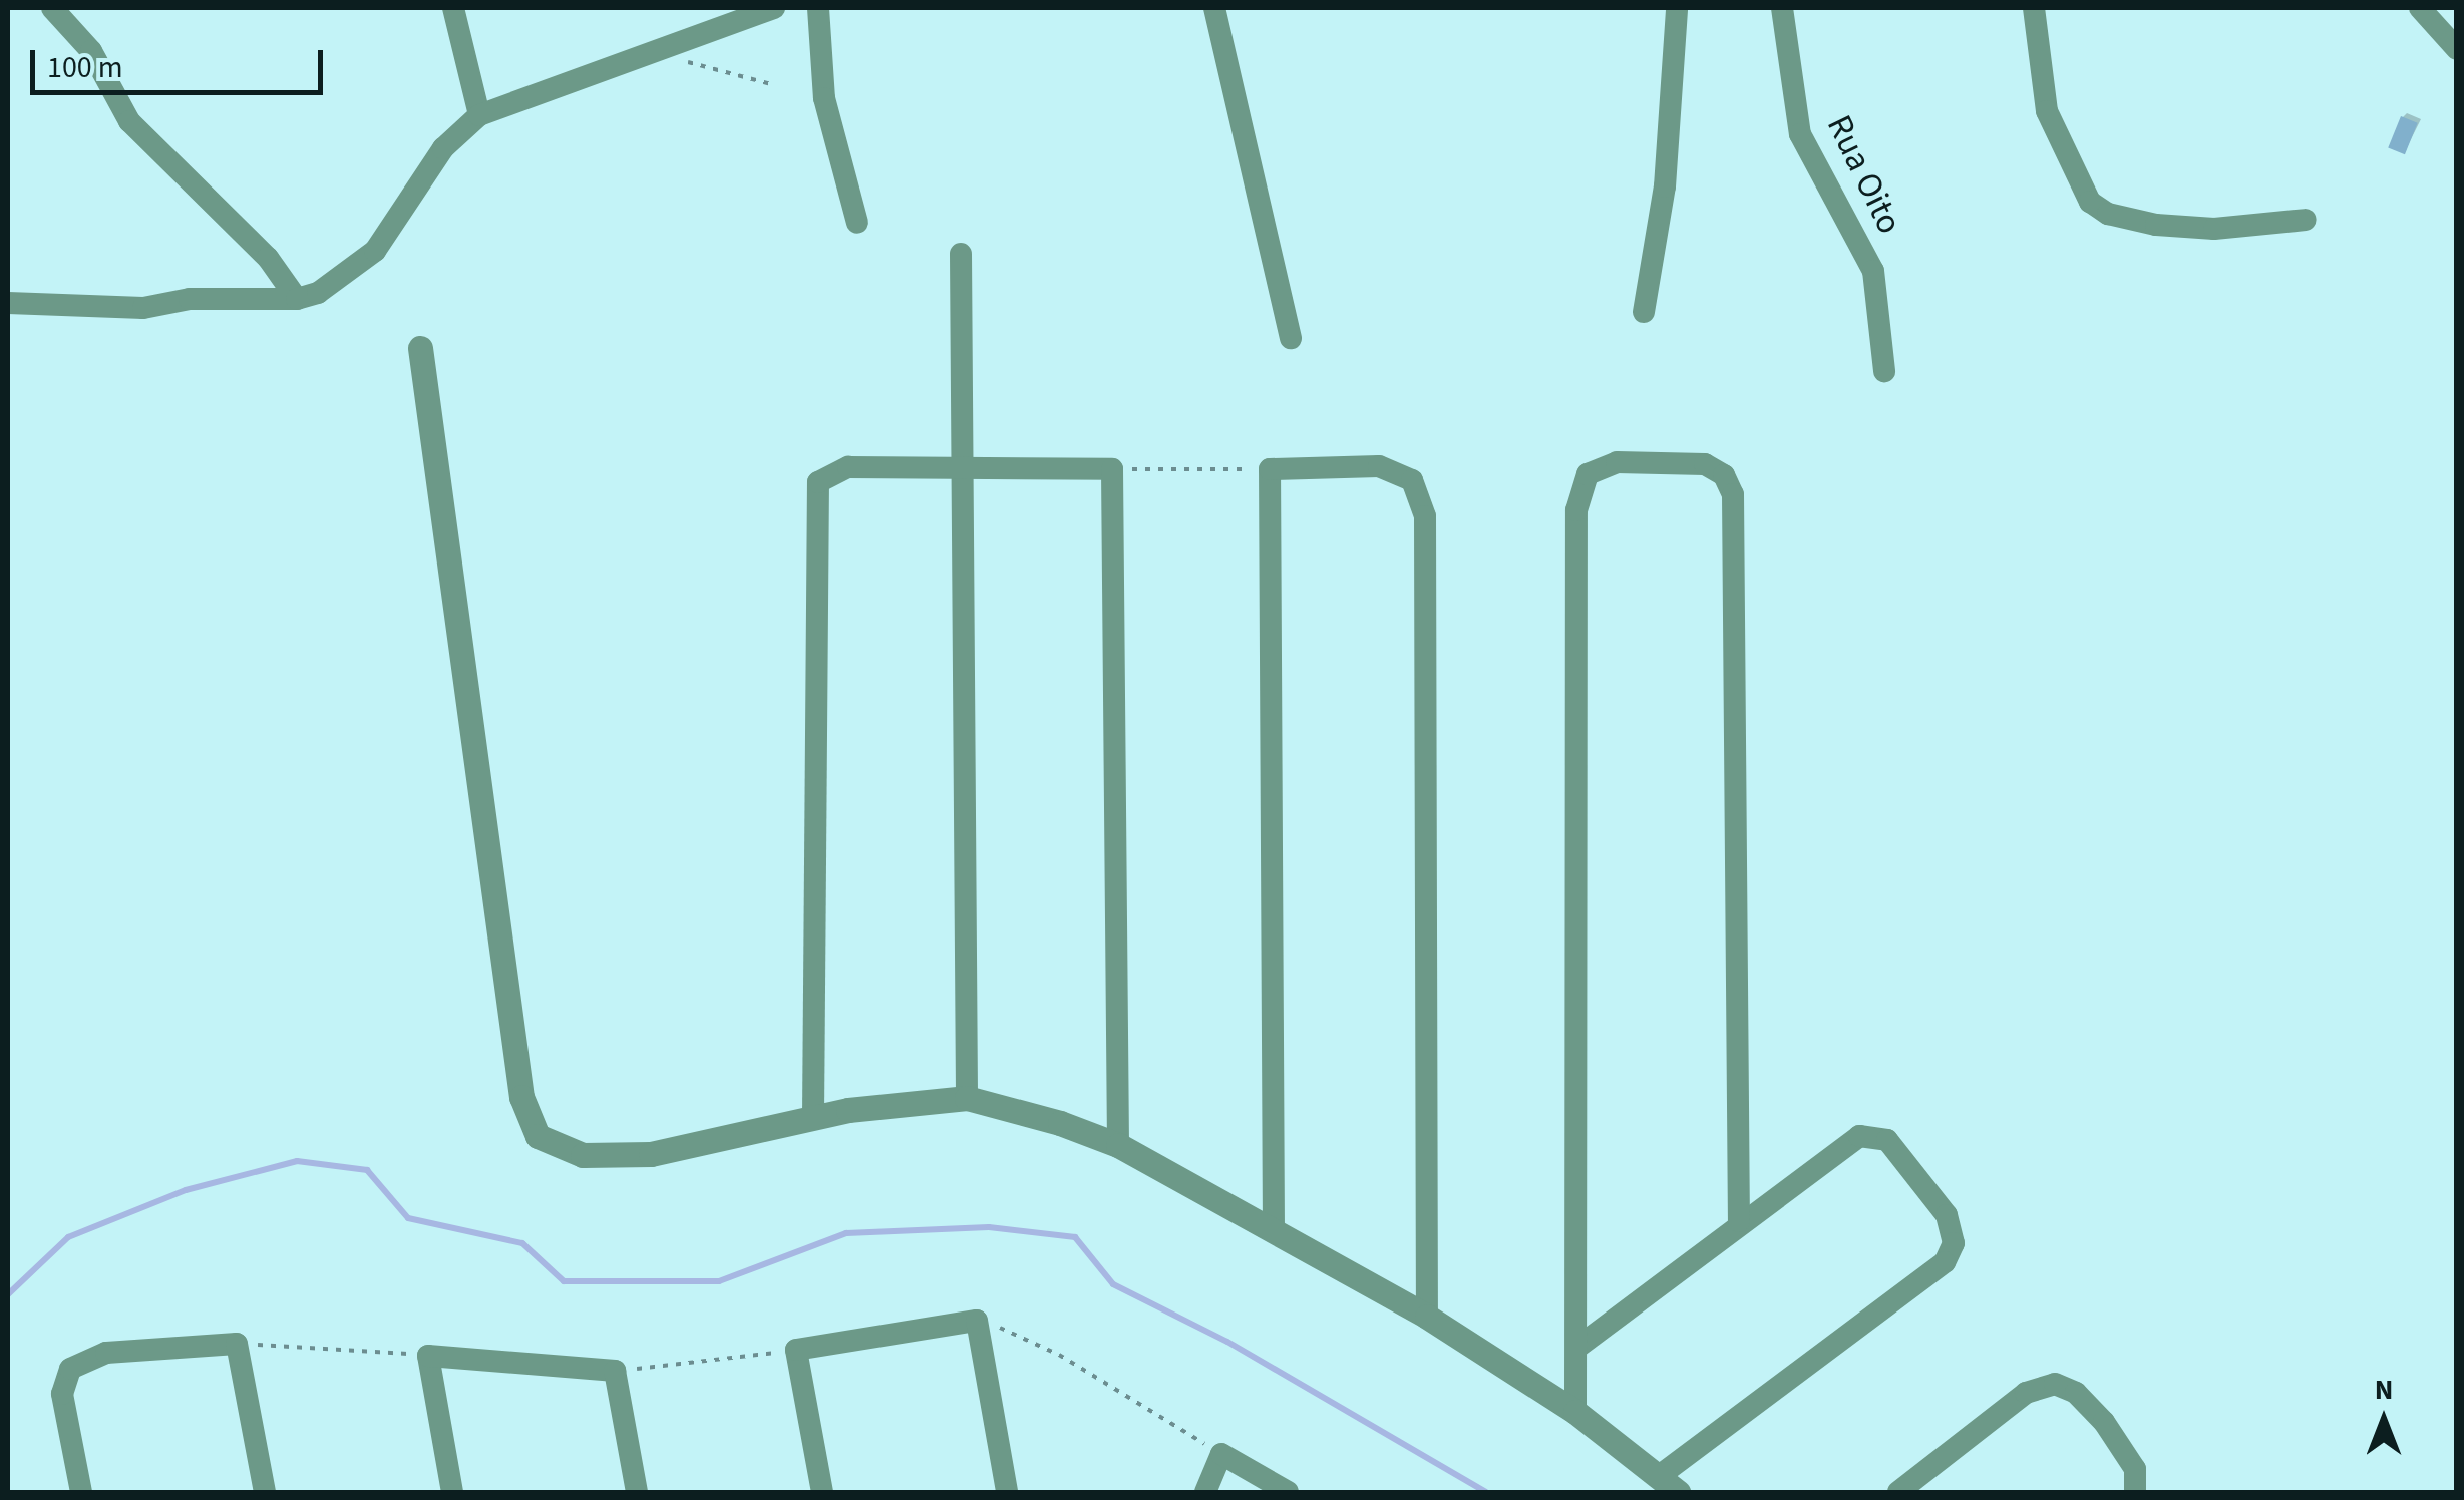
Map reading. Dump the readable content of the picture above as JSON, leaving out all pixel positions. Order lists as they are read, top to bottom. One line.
{"streets":{"street":["Rua Oito"]},"scale_bar":"100 m","north":"top"}
